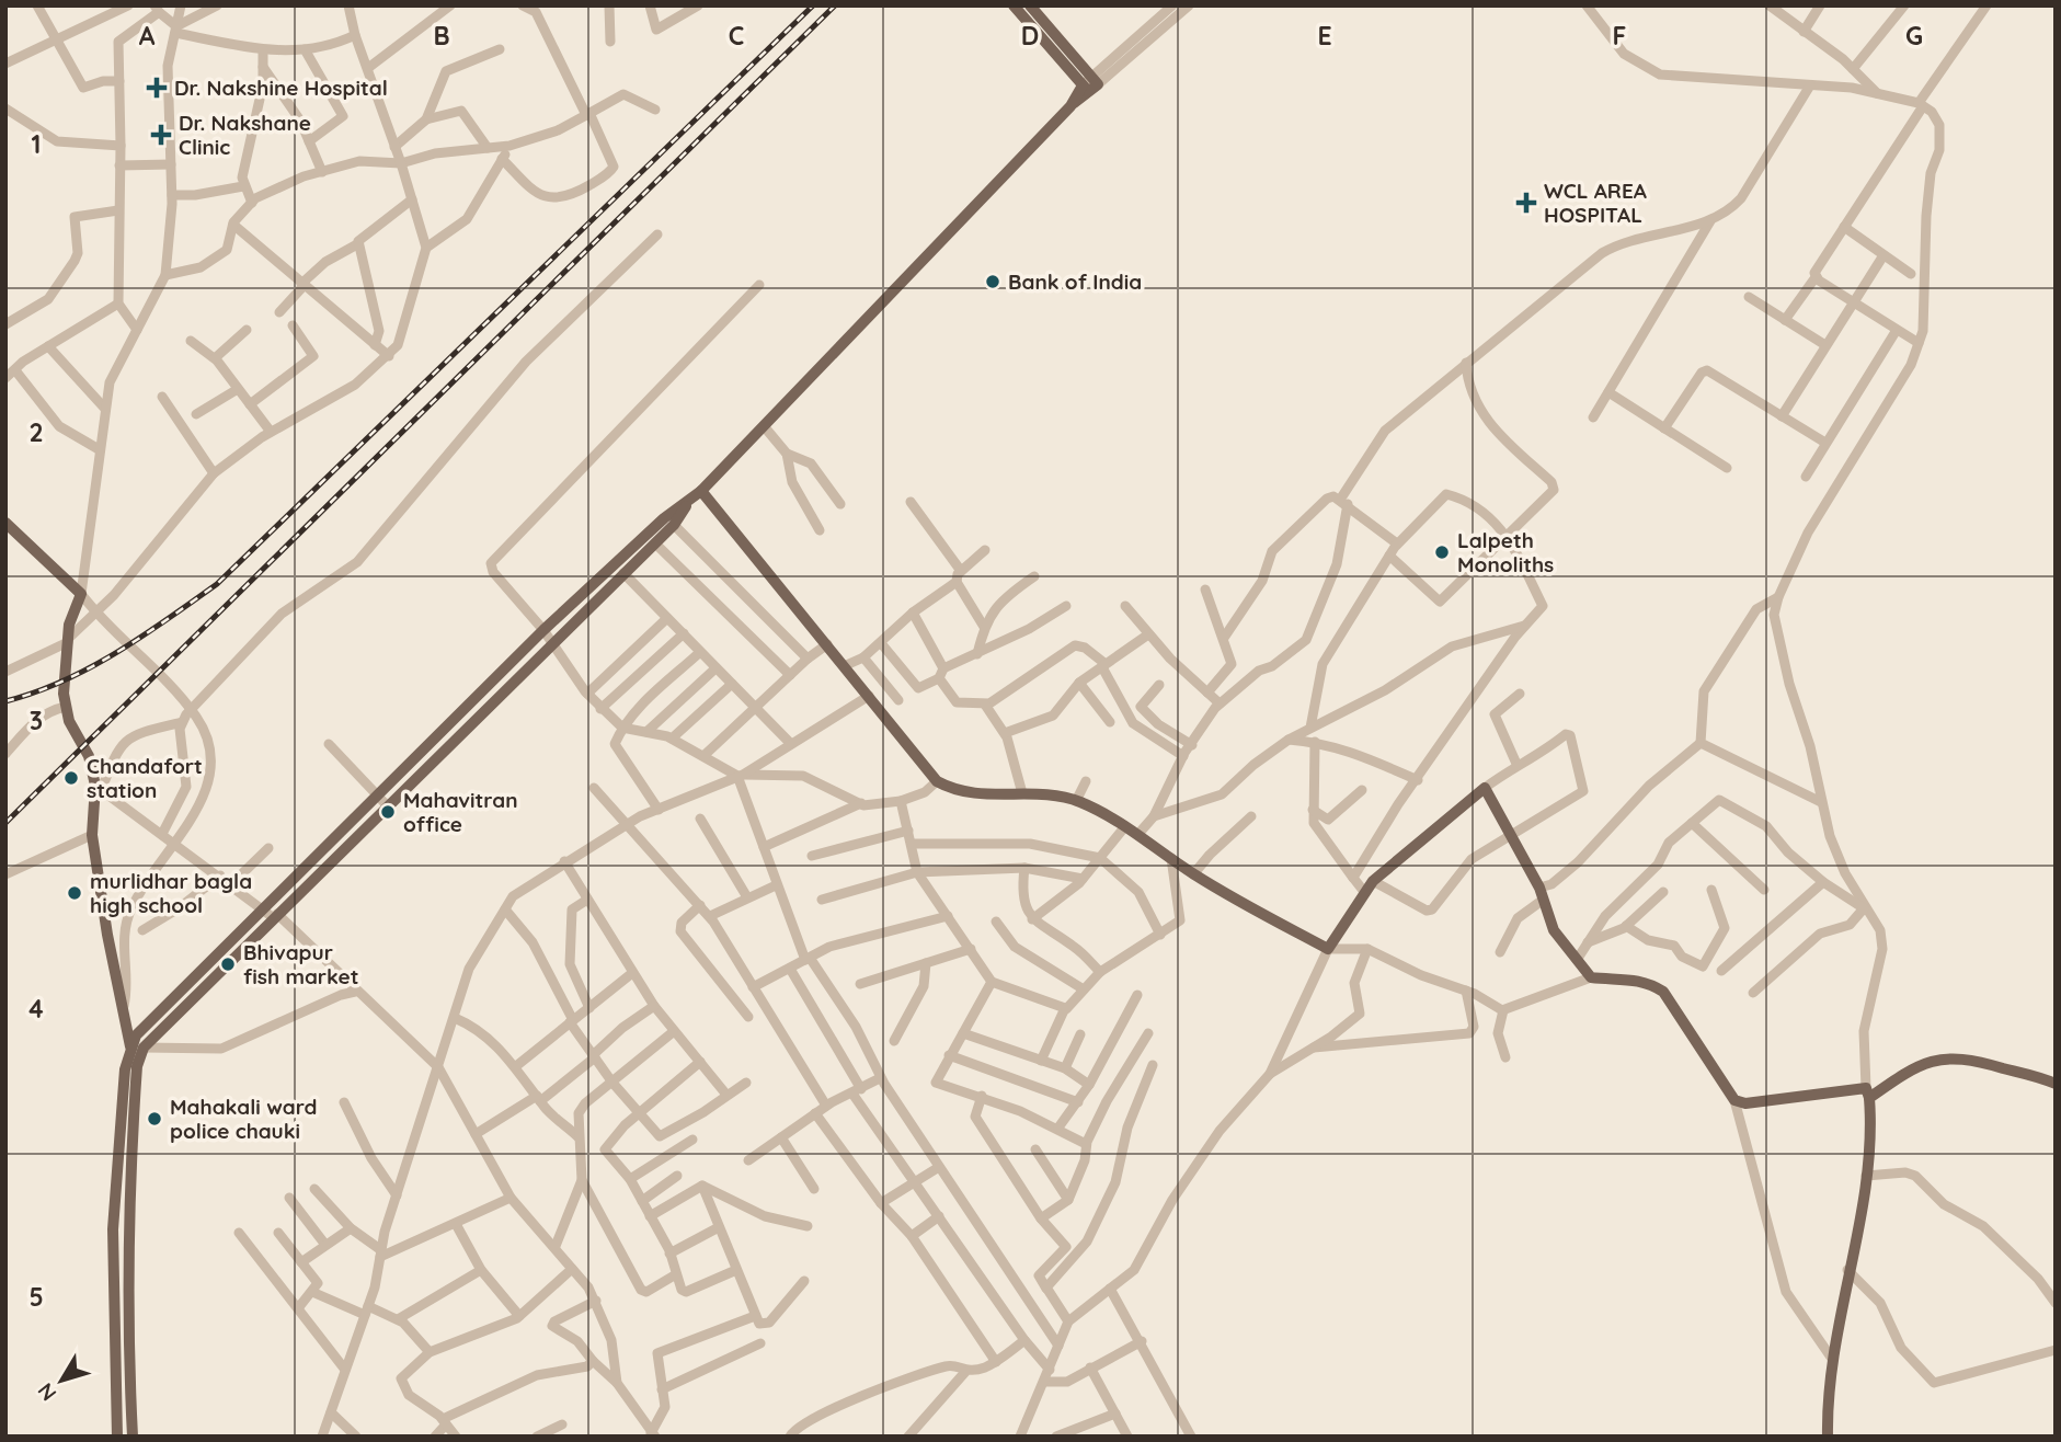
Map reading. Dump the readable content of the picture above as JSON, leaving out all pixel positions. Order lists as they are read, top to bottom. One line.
{"places":{"health":["Dr. Nakshine Hospital","Dr. Nakshane Clinic","WCL AREA HOSPITAL"],"other":["Bank of India","Lalpeth Monoliths","Chandafort station","Mahavitran office","murlidhar bagla high school","Bhivapur fish market","Mahakali ward police chauki"]},"north":"bottom left","grid":{"columns":["A","B","C","D","E","F","G"],"rows":["1","2","3","4","5"]}}
